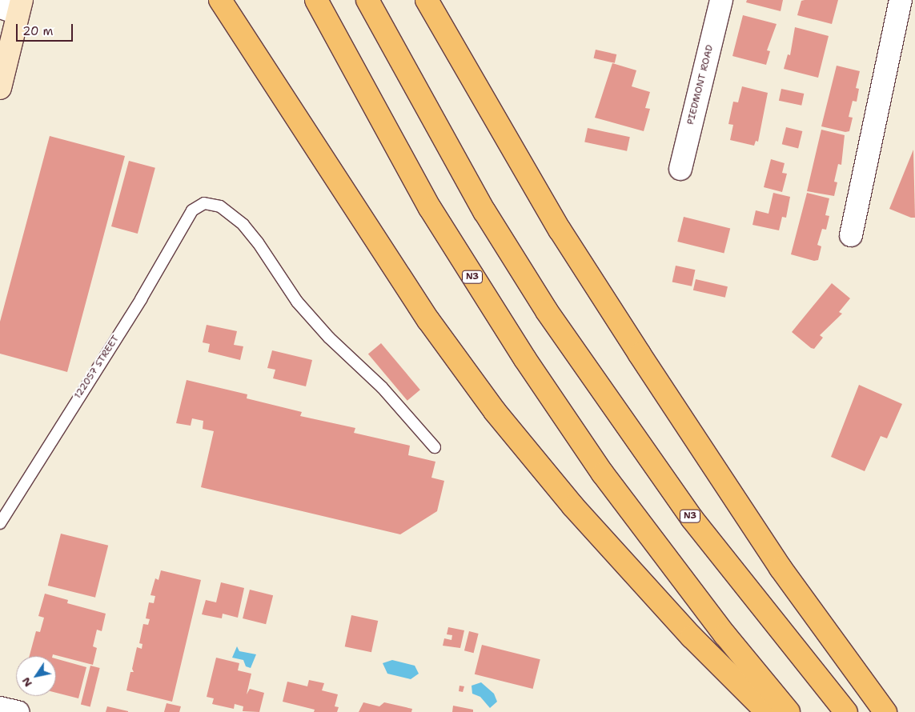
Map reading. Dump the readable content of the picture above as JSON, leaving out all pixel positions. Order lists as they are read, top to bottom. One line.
{"streets":{"highway":["N3"],"street":["PIEDMONT ROAD"],"lane":["122057 STREET"]},"scale_bar":"20 m","north":"bottom left"}
